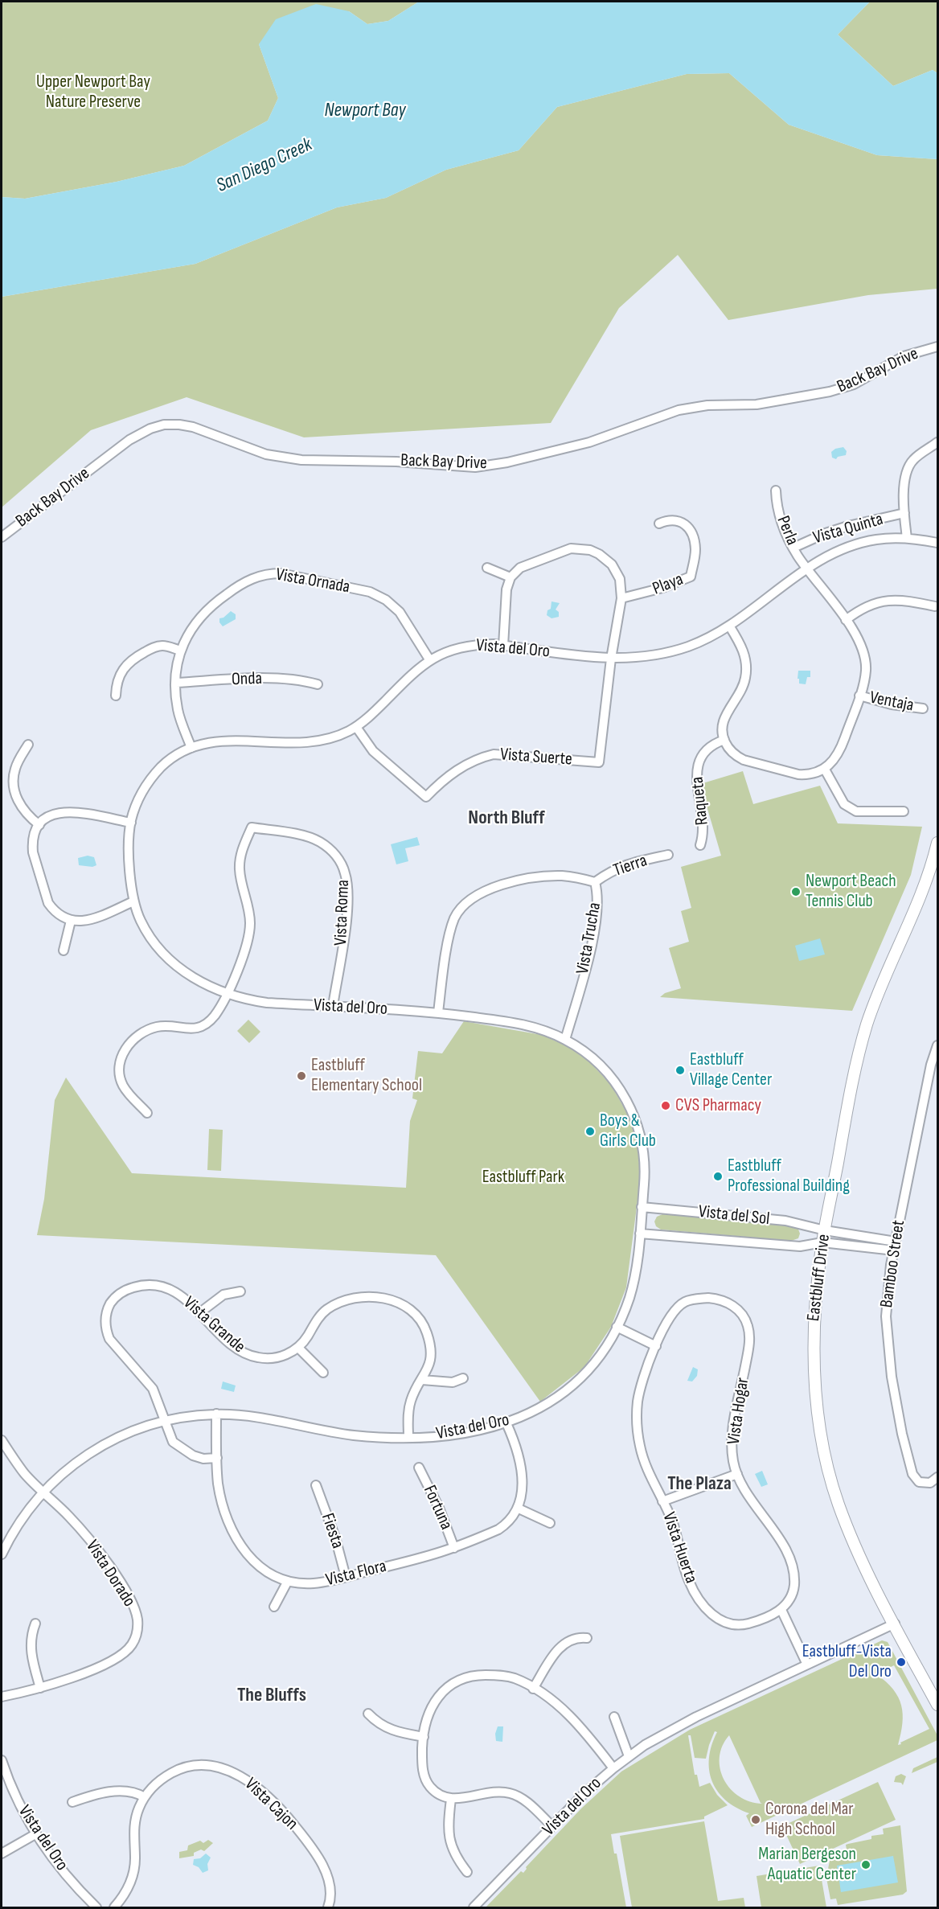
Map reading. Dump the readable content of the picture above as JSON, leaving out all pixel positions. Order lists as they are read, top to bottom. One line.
{"streets":{"main road":["Eastbluff Drive"],"street":["Back Bay Drive","Vista Quinta","Perla","Vista Ornada","Playa","Vista del Oro","Onda","Ventaja","Vista Suerte","Raqueta","Tierra","Vista Roma","Vista Trucha","Vista del Sol","Bamboo Street","Vista Grande","Vista Hogar","Fortuna","Fiesta","Vista Huerta","Vista Dorado","Vista Flora","Vista Cajon"]},"crossings":[["Vista Quinta","Perla"],["Perla","Vista del Oro"],["Perla","Ventaja"],["Vista Ornada","Vista del Oro"],["Vista Ornada","Onda"],["Playa","Vista del Oro"],["Playa","Vista Suerte"],["Vista del Oro","Vista Suerte"],["Vista del Oro","Vista Roma"],["Vista del Oro","Vista Trucha"],["Vista del Oro","Vista del Sol"],["Vista del Oro","Eastbluff Drive"],["Vista del Oro","Vista Grande"],["Vista del Oro","Vista Dorado"],["Vista del Oro","Vista Flora"],["Tierra","Vista Trucha"],["Vista del Sol","Bamboo Street"],["Vista del Sol","Eastbluff Drive"],["Vista Grande","Vista Flora"],["Vista Hogar","Vista Huerta"],["Fortuna","Vista Flora"],["Fiesta","Vista Flora"]],"districts":["North Bluff","The Plaza","The Bluffs"],"water":["Newport Bay","San Diego Creek"],"parks":["Upper Newport Bay Nature Preserve","Eastbluff Park"],"places":["Newport Beach Tennis Club","Eastbluff Village Center","Eastbluff Elementary School","CVS Pharmacy","Boys & Girls Club","Eastbluff Professional Building","Eastbluff-Vista Del Oro","Corona del Mar High School","Marian Bergeson Aquatic Center"]}
